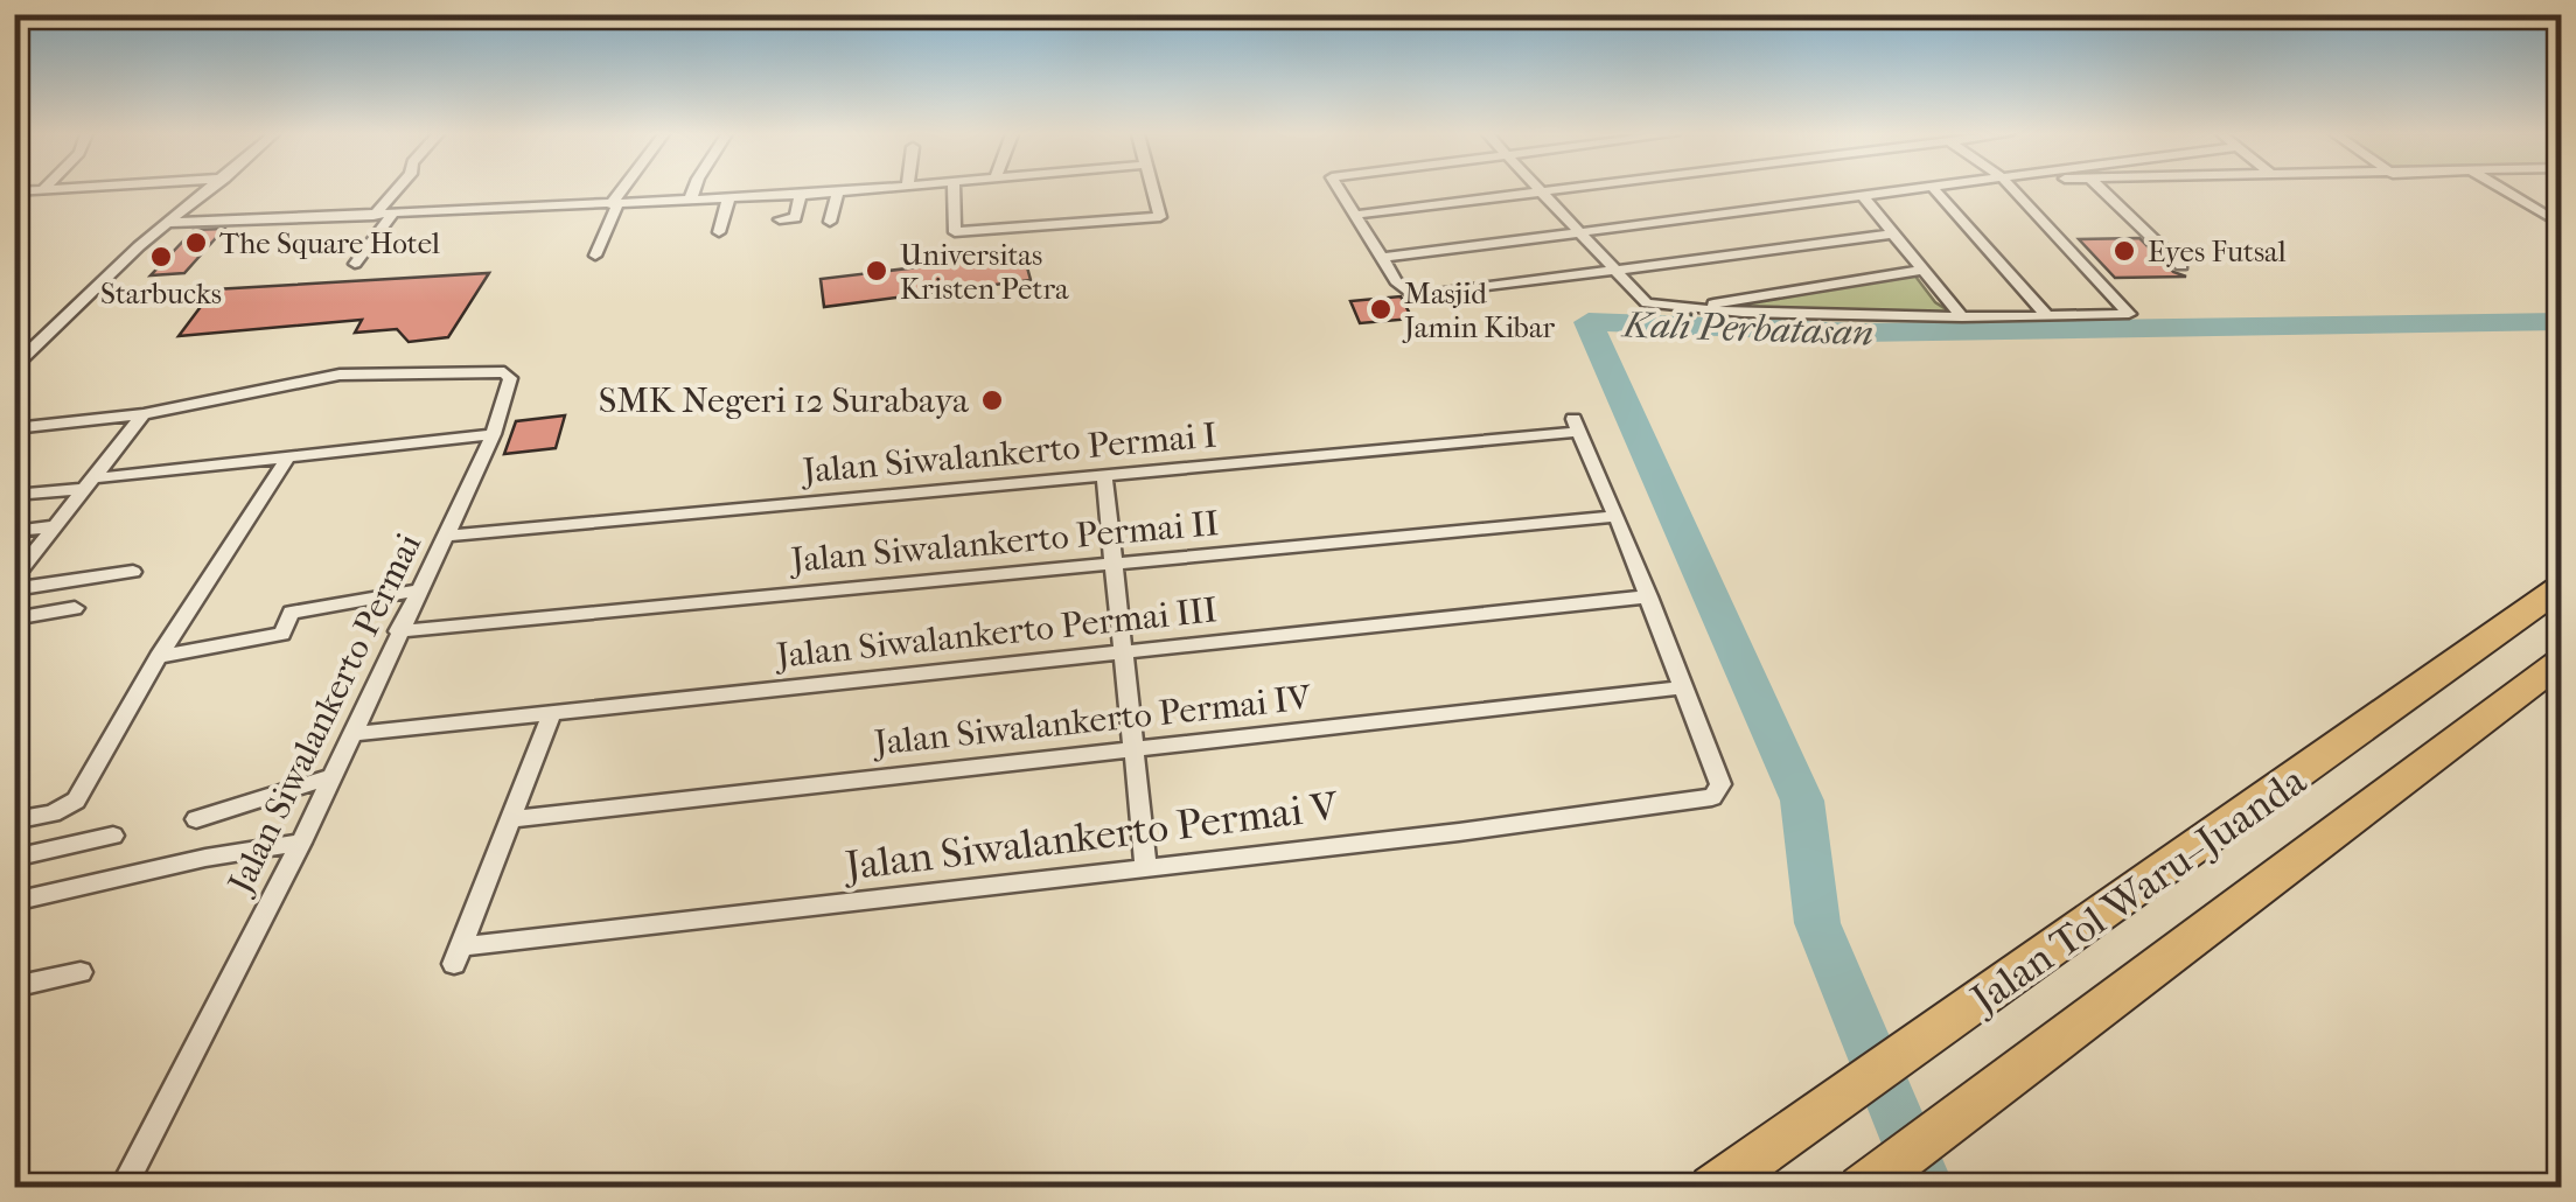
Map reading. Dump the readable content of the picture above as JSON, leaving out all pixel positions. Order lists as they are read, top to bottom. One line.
{"streets":{"highway":["Jalan Tol Waru–Juanda"],"street":["Jalan Siwalankerto Permai I","Jalan Siwalankerto Permai II","Jalan Siwalankerto Permai III","Jalan Siwalankerto Permai","Jalan Siwalankerto Permai IV","Jalan Siwalankerto Permai V"]},"crossings":[["Jalan Siwalankerto Permai I","Jalan Siwalankerto Permai II"],["Jalan Siwalankerto Permai I","Jalan Siwalankerto Permai"],["Jalan Siwalankerto Permai II","Jalan Siwalankerto Permai"],["Jalan Siwalankerto Permai III","Jalan Siwalankerto Permai"],["Jalan Siwalankerto Permai IV","Jalan Siwalankerto Permai V"]],"water":["Kali Perbatasan"],"places":["The Square Hotel","Eyes Futsal","Starbucks","Universitas Kristen Petra","Masjid Jamin Kibar","SMK Negeri 12 Surabaya"]}
